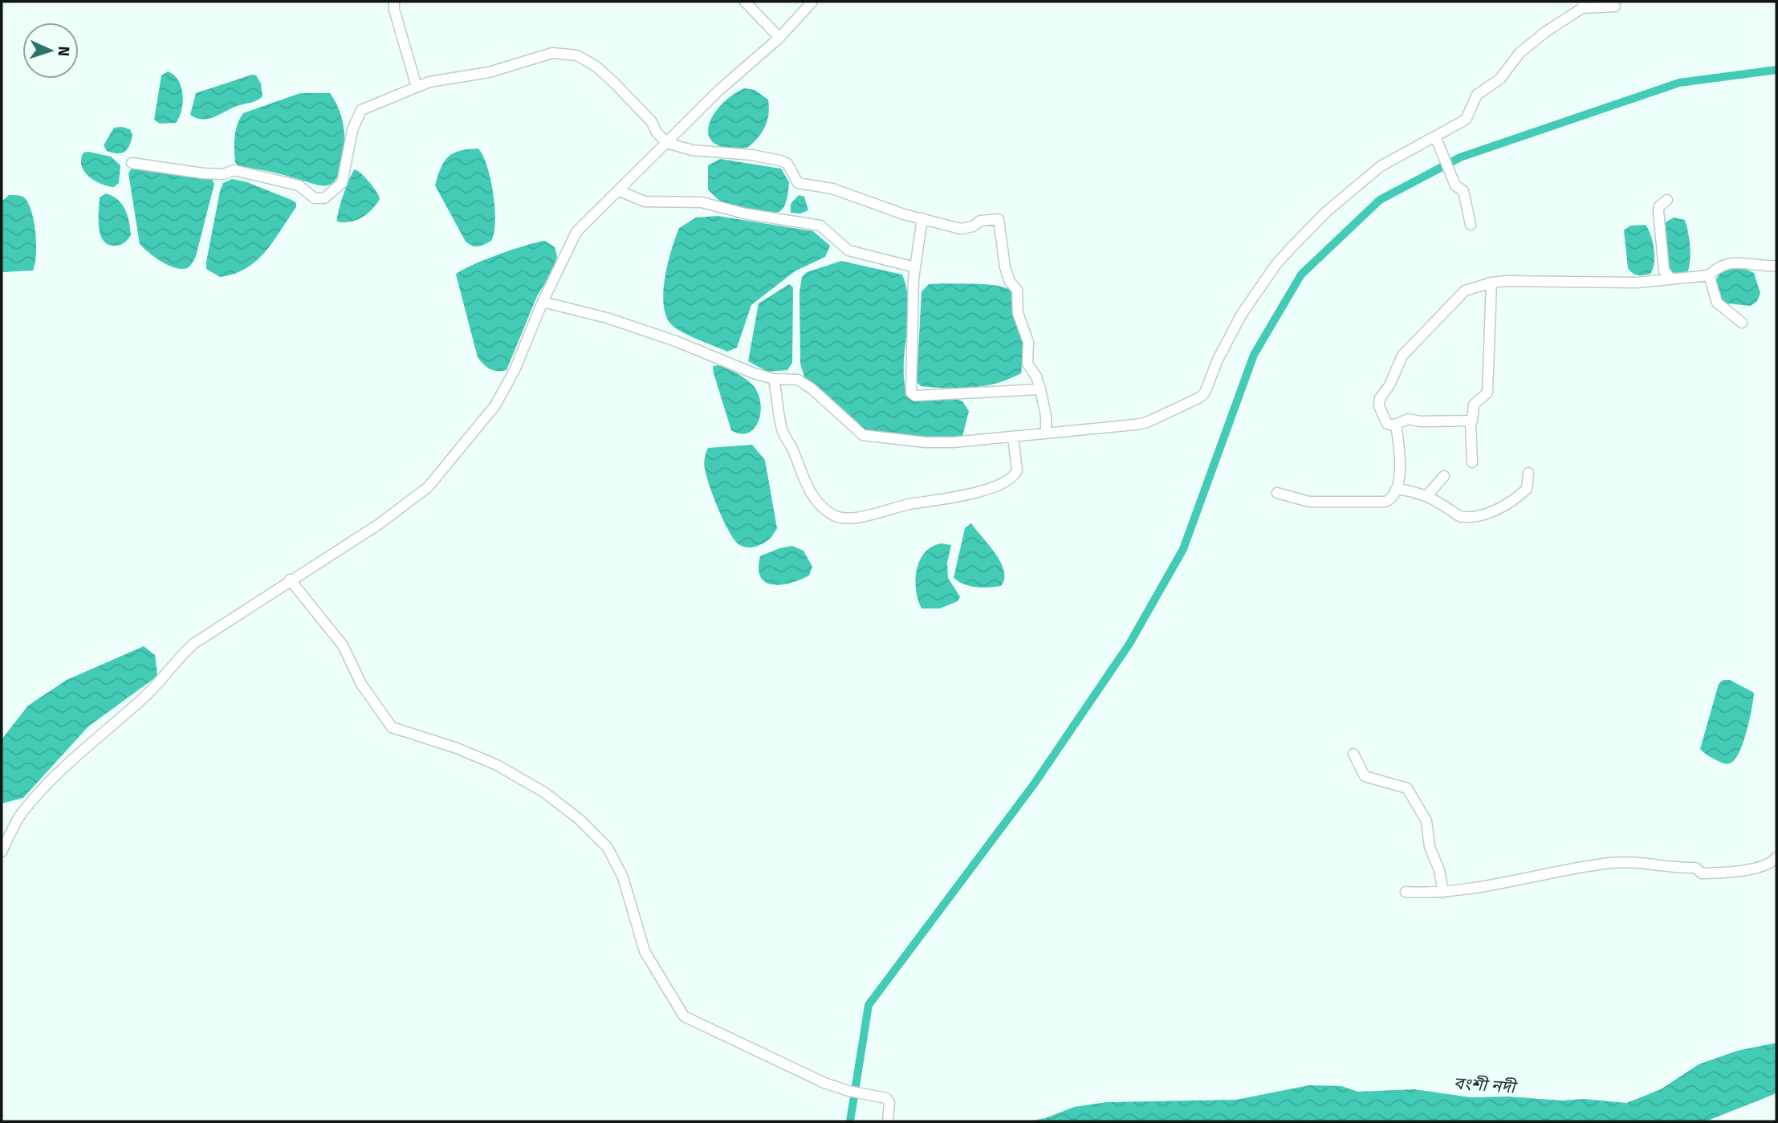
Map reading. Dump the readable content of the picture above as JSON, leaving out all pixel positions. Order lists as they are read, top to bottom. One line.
{"water":["বংশী নদী"],"north":"right"}
